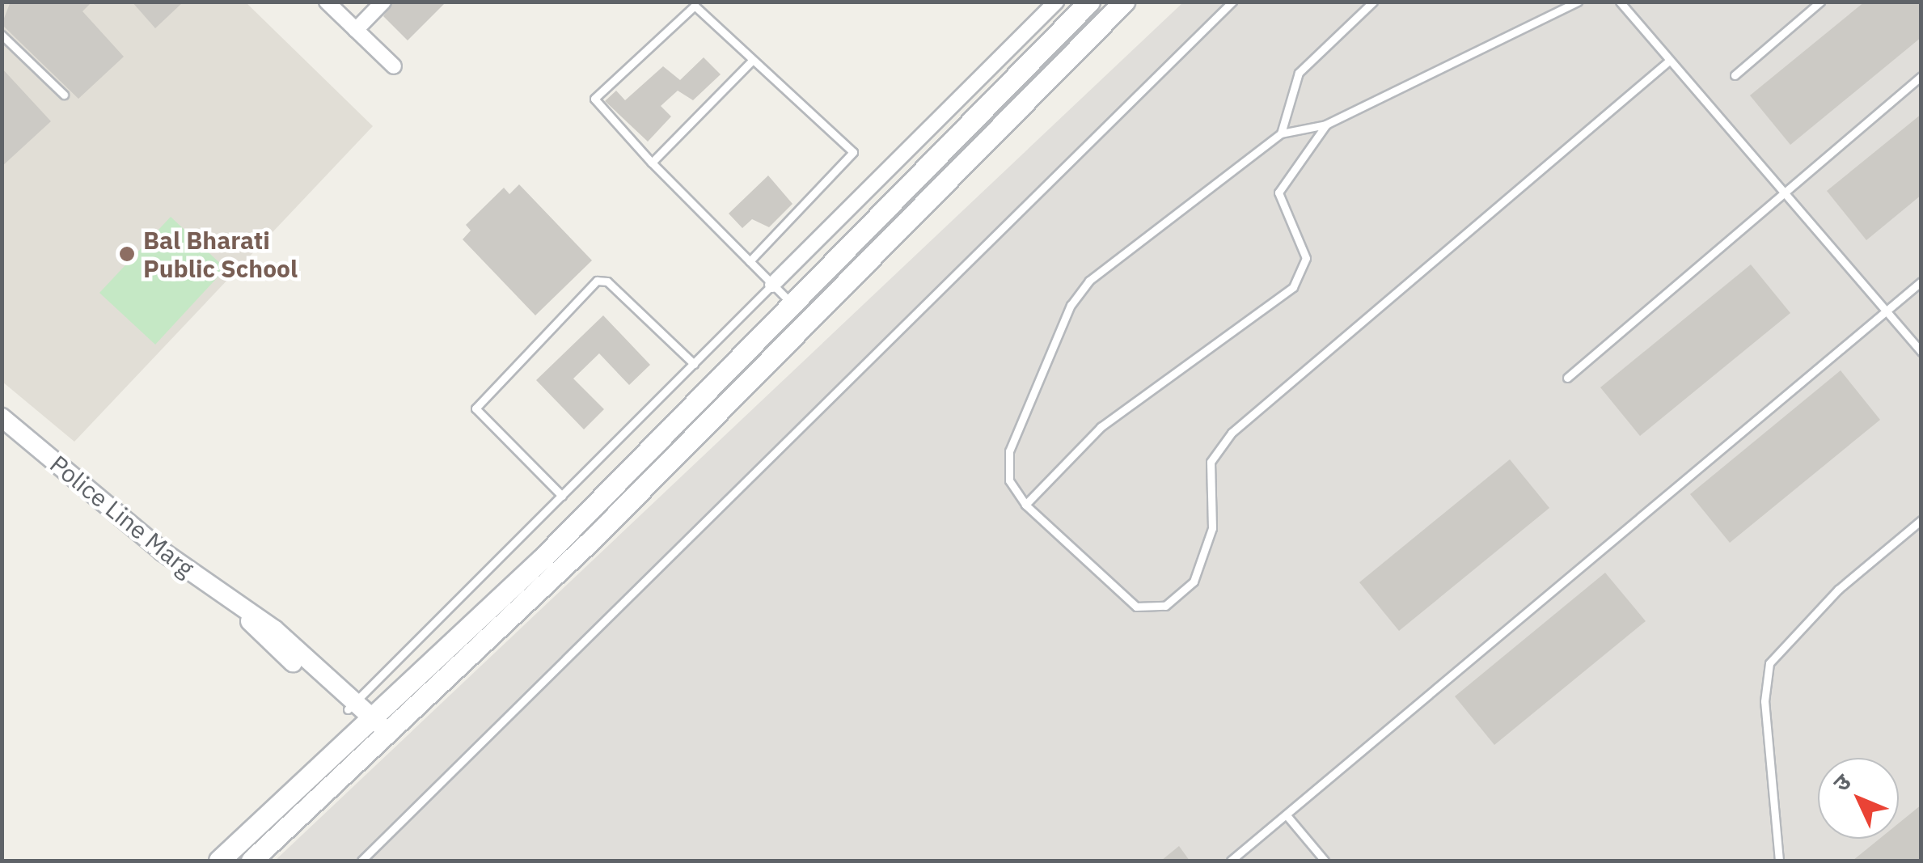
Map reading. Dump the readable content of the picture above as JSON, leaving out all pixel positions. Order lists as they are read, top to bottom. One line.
{"streets":{"street":["Police Line Marg"]},"places":["Bal Bharati Public School"],"north":"top left"}
